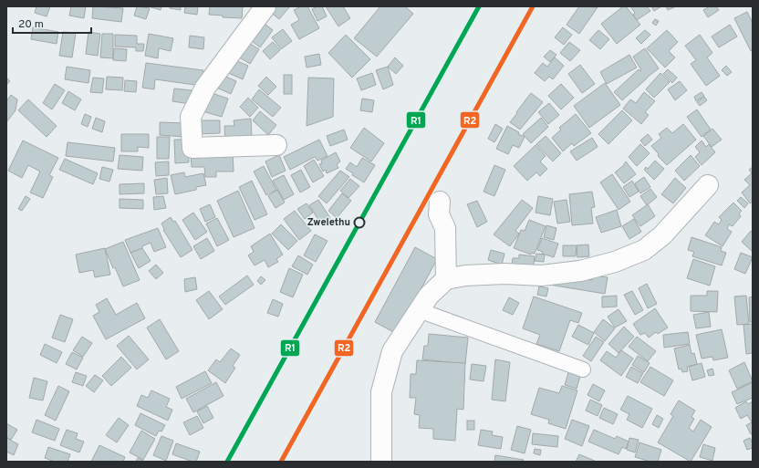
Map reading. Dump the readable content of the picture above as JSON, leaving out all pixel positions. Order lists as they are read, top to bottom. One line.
{"places":["Zwelethu"],"lines":["transit line R1","transit line R2"],"scale_bar":"20 m"}
